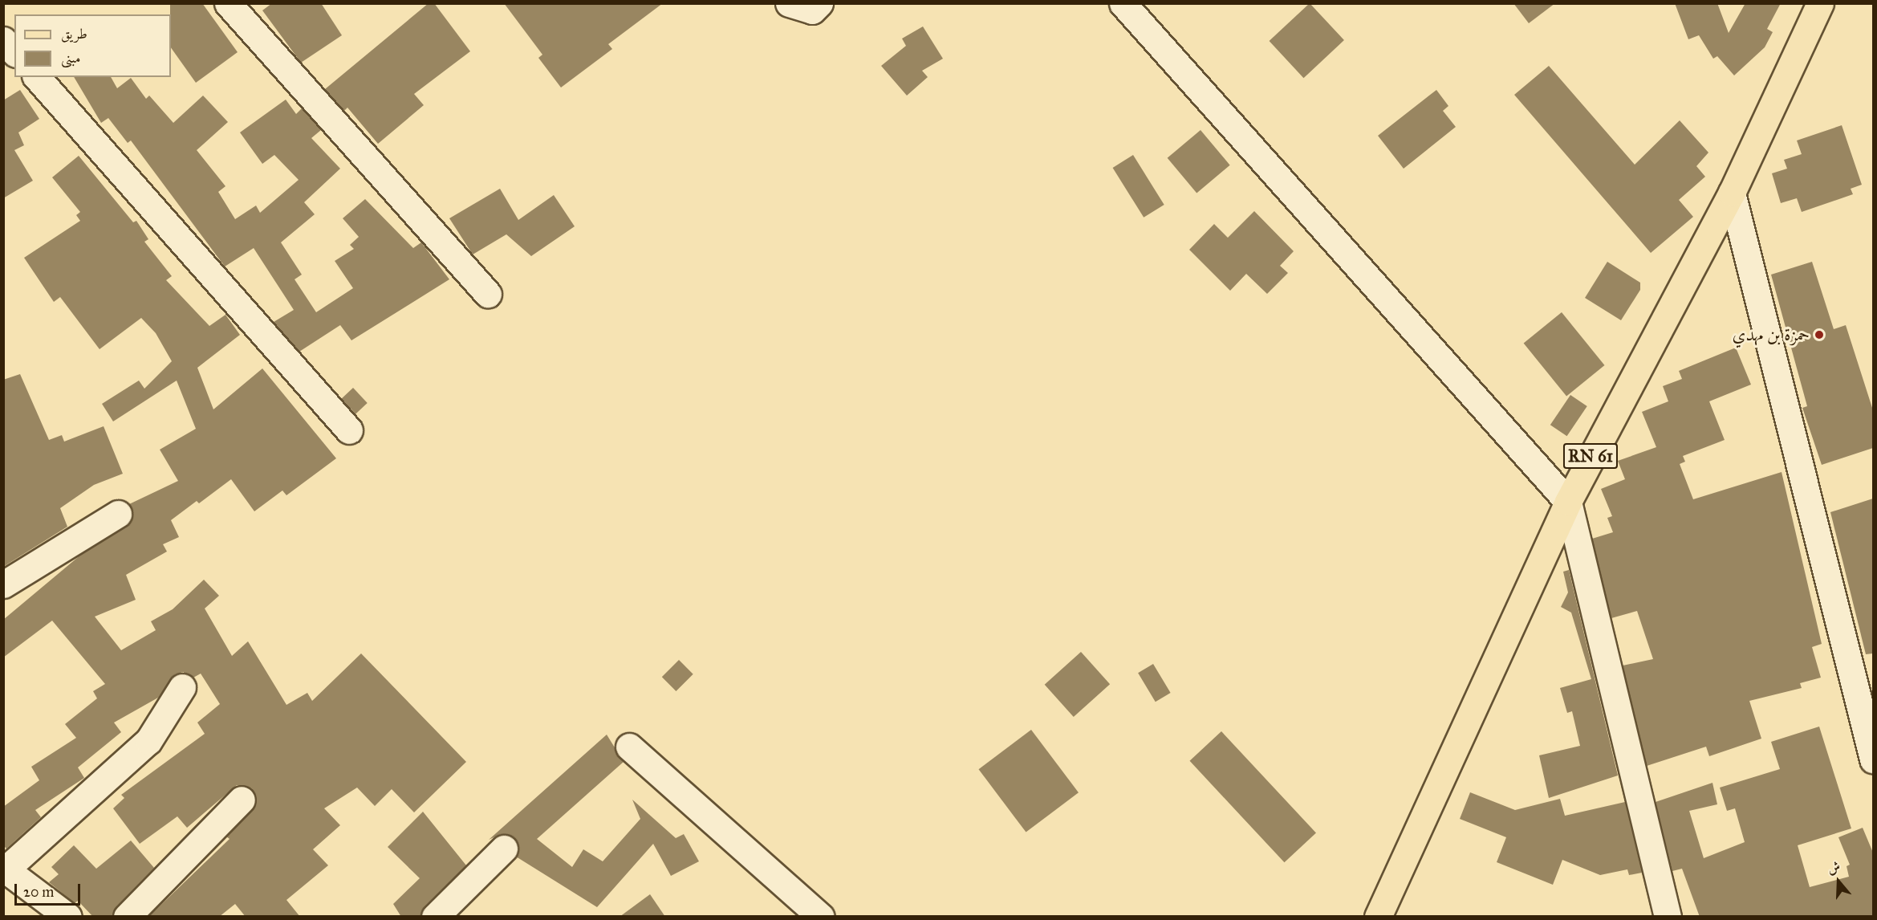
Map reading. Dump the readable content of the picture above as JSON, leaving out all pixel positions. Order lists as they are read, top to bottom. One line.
{"streets":{"main road":["RN 61"]},"places":["حمزة بن مهدي"],"legend":["طريق","مبنى"],"scale_bar":"20 m","north":"top"}
